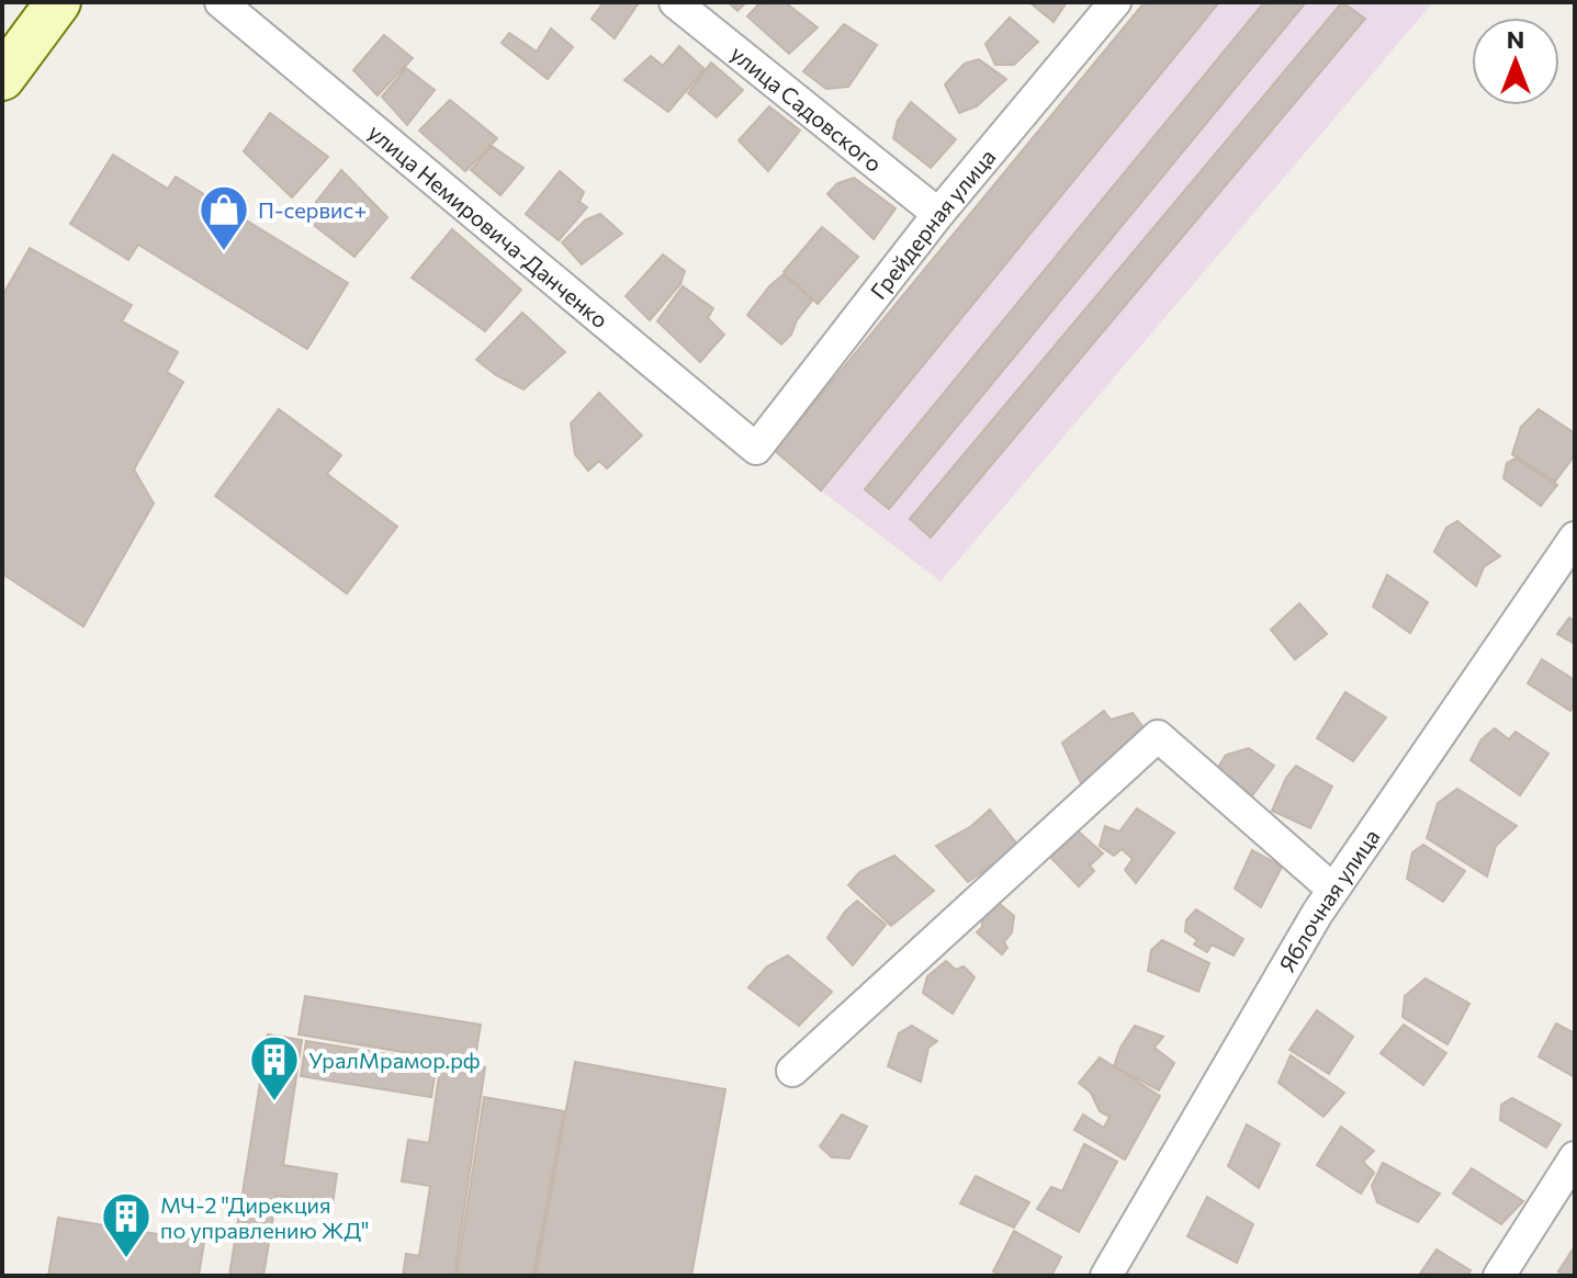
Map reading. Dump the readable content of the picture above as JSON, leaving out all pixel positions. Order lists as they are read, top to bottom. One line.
{"streets":{"street":["улица Садовского","Грейдерная улица","улица Немировича-Данченко","Яблочная улица"]},"crossings":[["улица Садовского","Грейдерная улица"],["Грейдерная улица","улица Немировича-Данченко"]],"places":{"shop":["П-сервис+"],"building":["УралМрамор.рф","МЧ-2 \"Дирекция по управлению ЖД\""]},"north":"top"}
